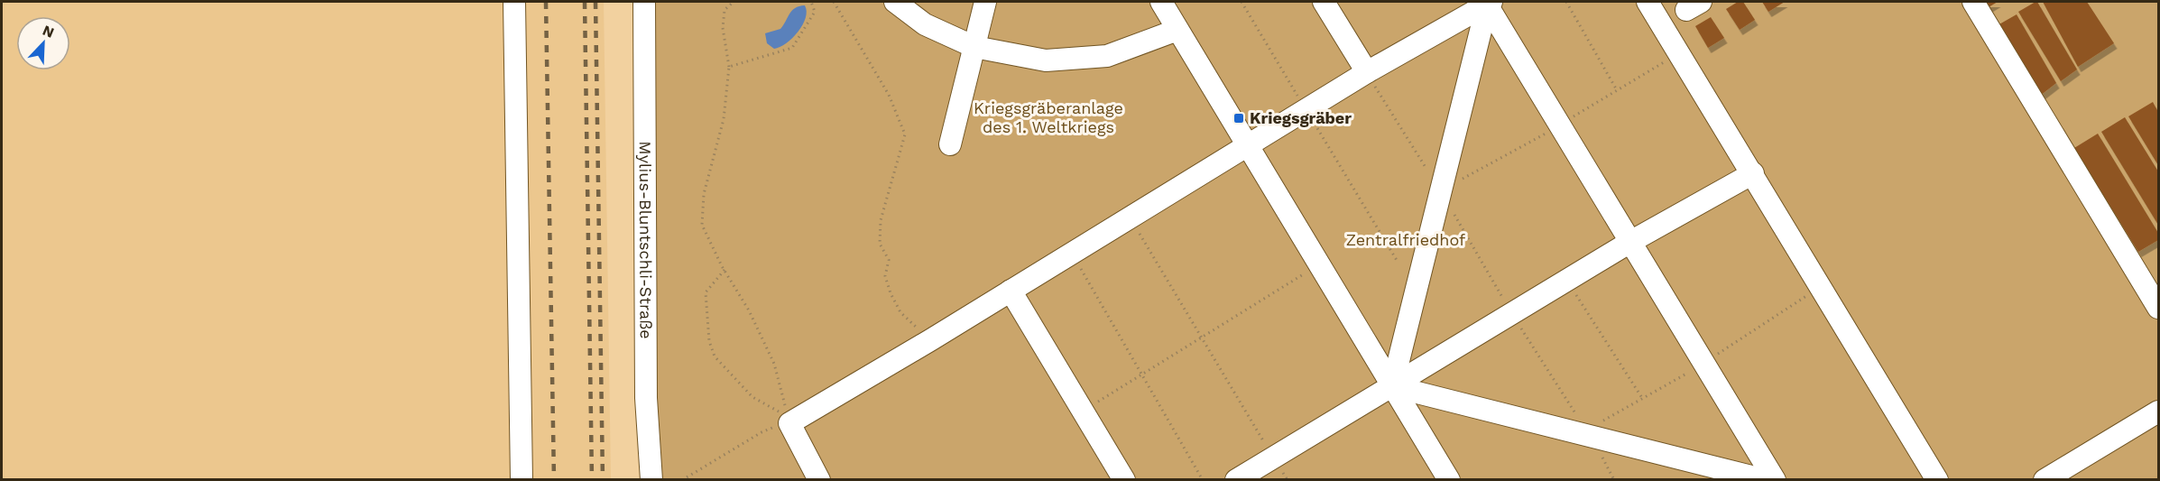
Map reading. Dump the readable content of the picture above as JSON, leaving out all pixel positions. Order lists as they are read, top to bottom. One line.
{"streets":{"street":["Mylius-Bluntschli-Straße"]},"parks":["Kriegsgräberanlage des 1. Weltkriegs","Zentralfriedhof"],"places":{"transit":["Kriegsgräber"]},"north":"top right"}
